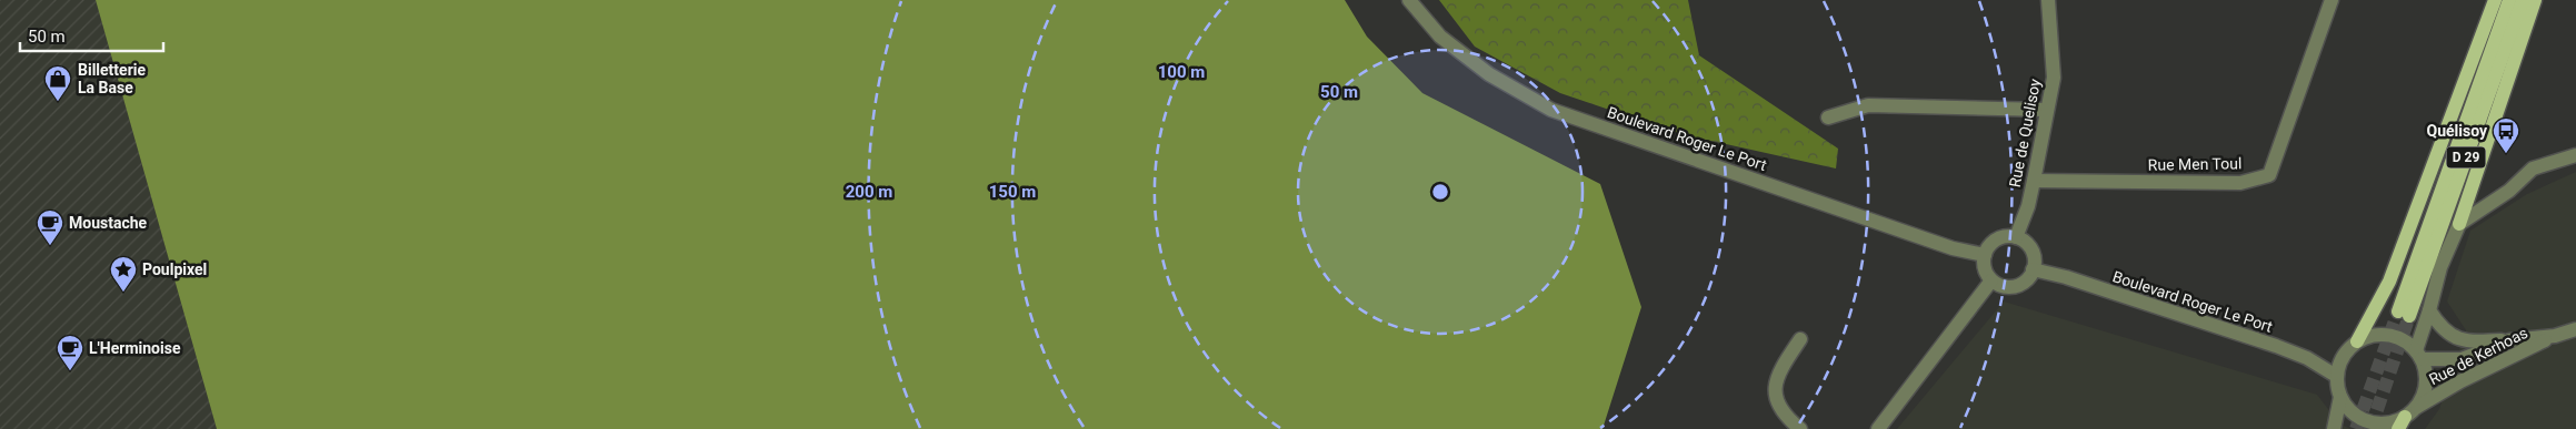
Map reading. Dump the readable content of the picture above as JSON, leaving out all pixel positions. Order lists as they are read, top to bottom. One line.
{"streets":{"main road":["D 29"],"street":["Rue de Quelisoy","Boulevard Roger Le Port","Rue Men Toul","Rue de Kerhoas"]},"crossings":[["Rue de Quelisoy","Boulevard Roger Le Port"],["Rue de Quelisoy","Rue Men Toul"],["Boulevard Roger Le Port","Rue de Kerhoas"]],"places":{"shop":["Billetterie La Base"],"bus stop":["Quélisoy"],"cafe":["Moustache","L'Herminoise"],"place":["Poulpixel"]},"scale_bar":"50 m","rings":["100 m","50 m","150 m","200 m"]}
